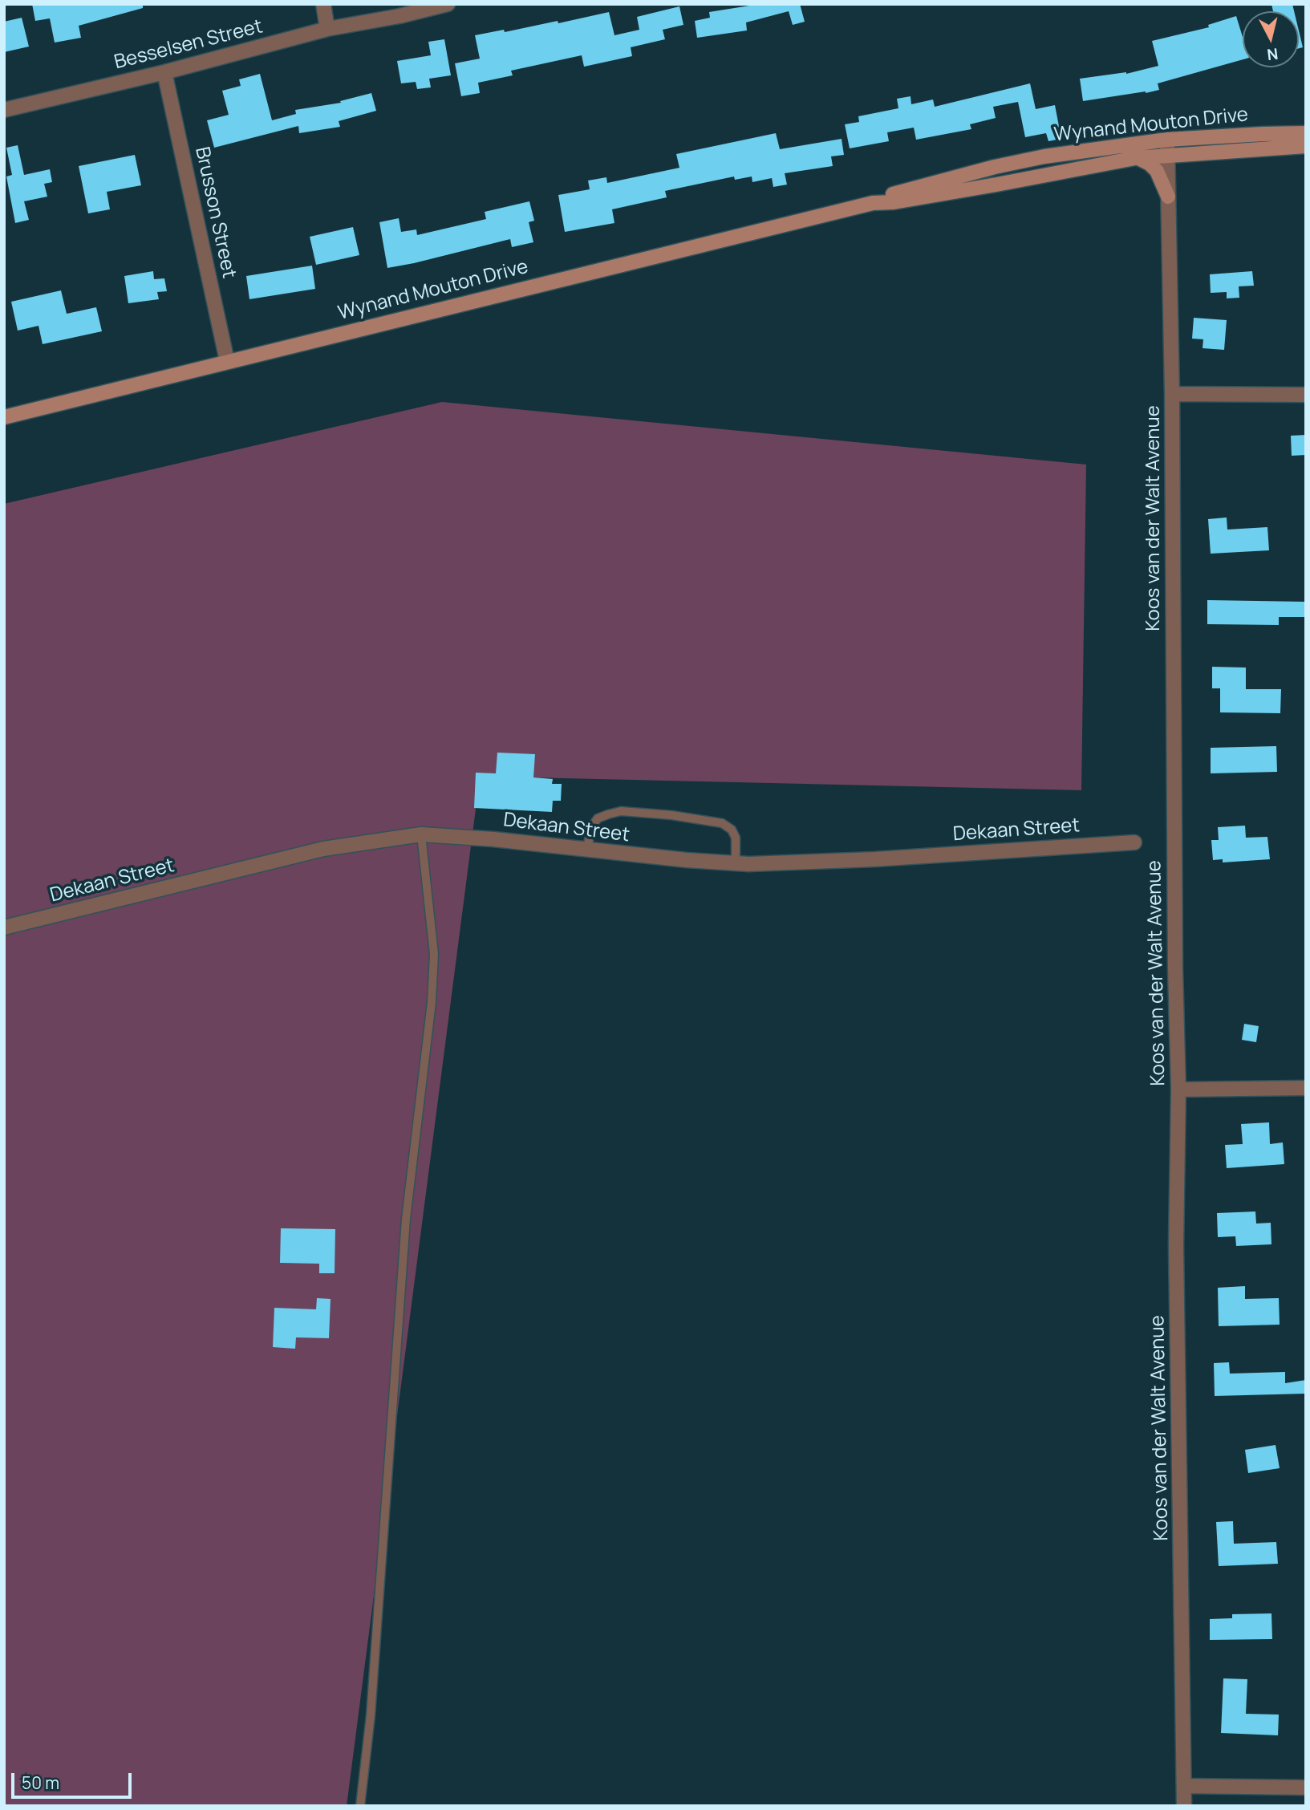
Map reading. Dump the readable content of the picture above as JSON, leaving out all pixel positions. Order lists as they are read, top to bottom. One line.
{"streets":{"street":["Besselsen Street","Wynand Mouton Drive","Brusson Street","Koos van der Walt Avenue","Dekaan Street"]},"crossings":[["Besselsen Street","Brusson Street"],["Wynand Mouton Drive","Brusson Street"],["Wynand Mouton Drive","Koos van der Walt Avenue"]],"scale_bar":"50 m","north":"bottom"}
